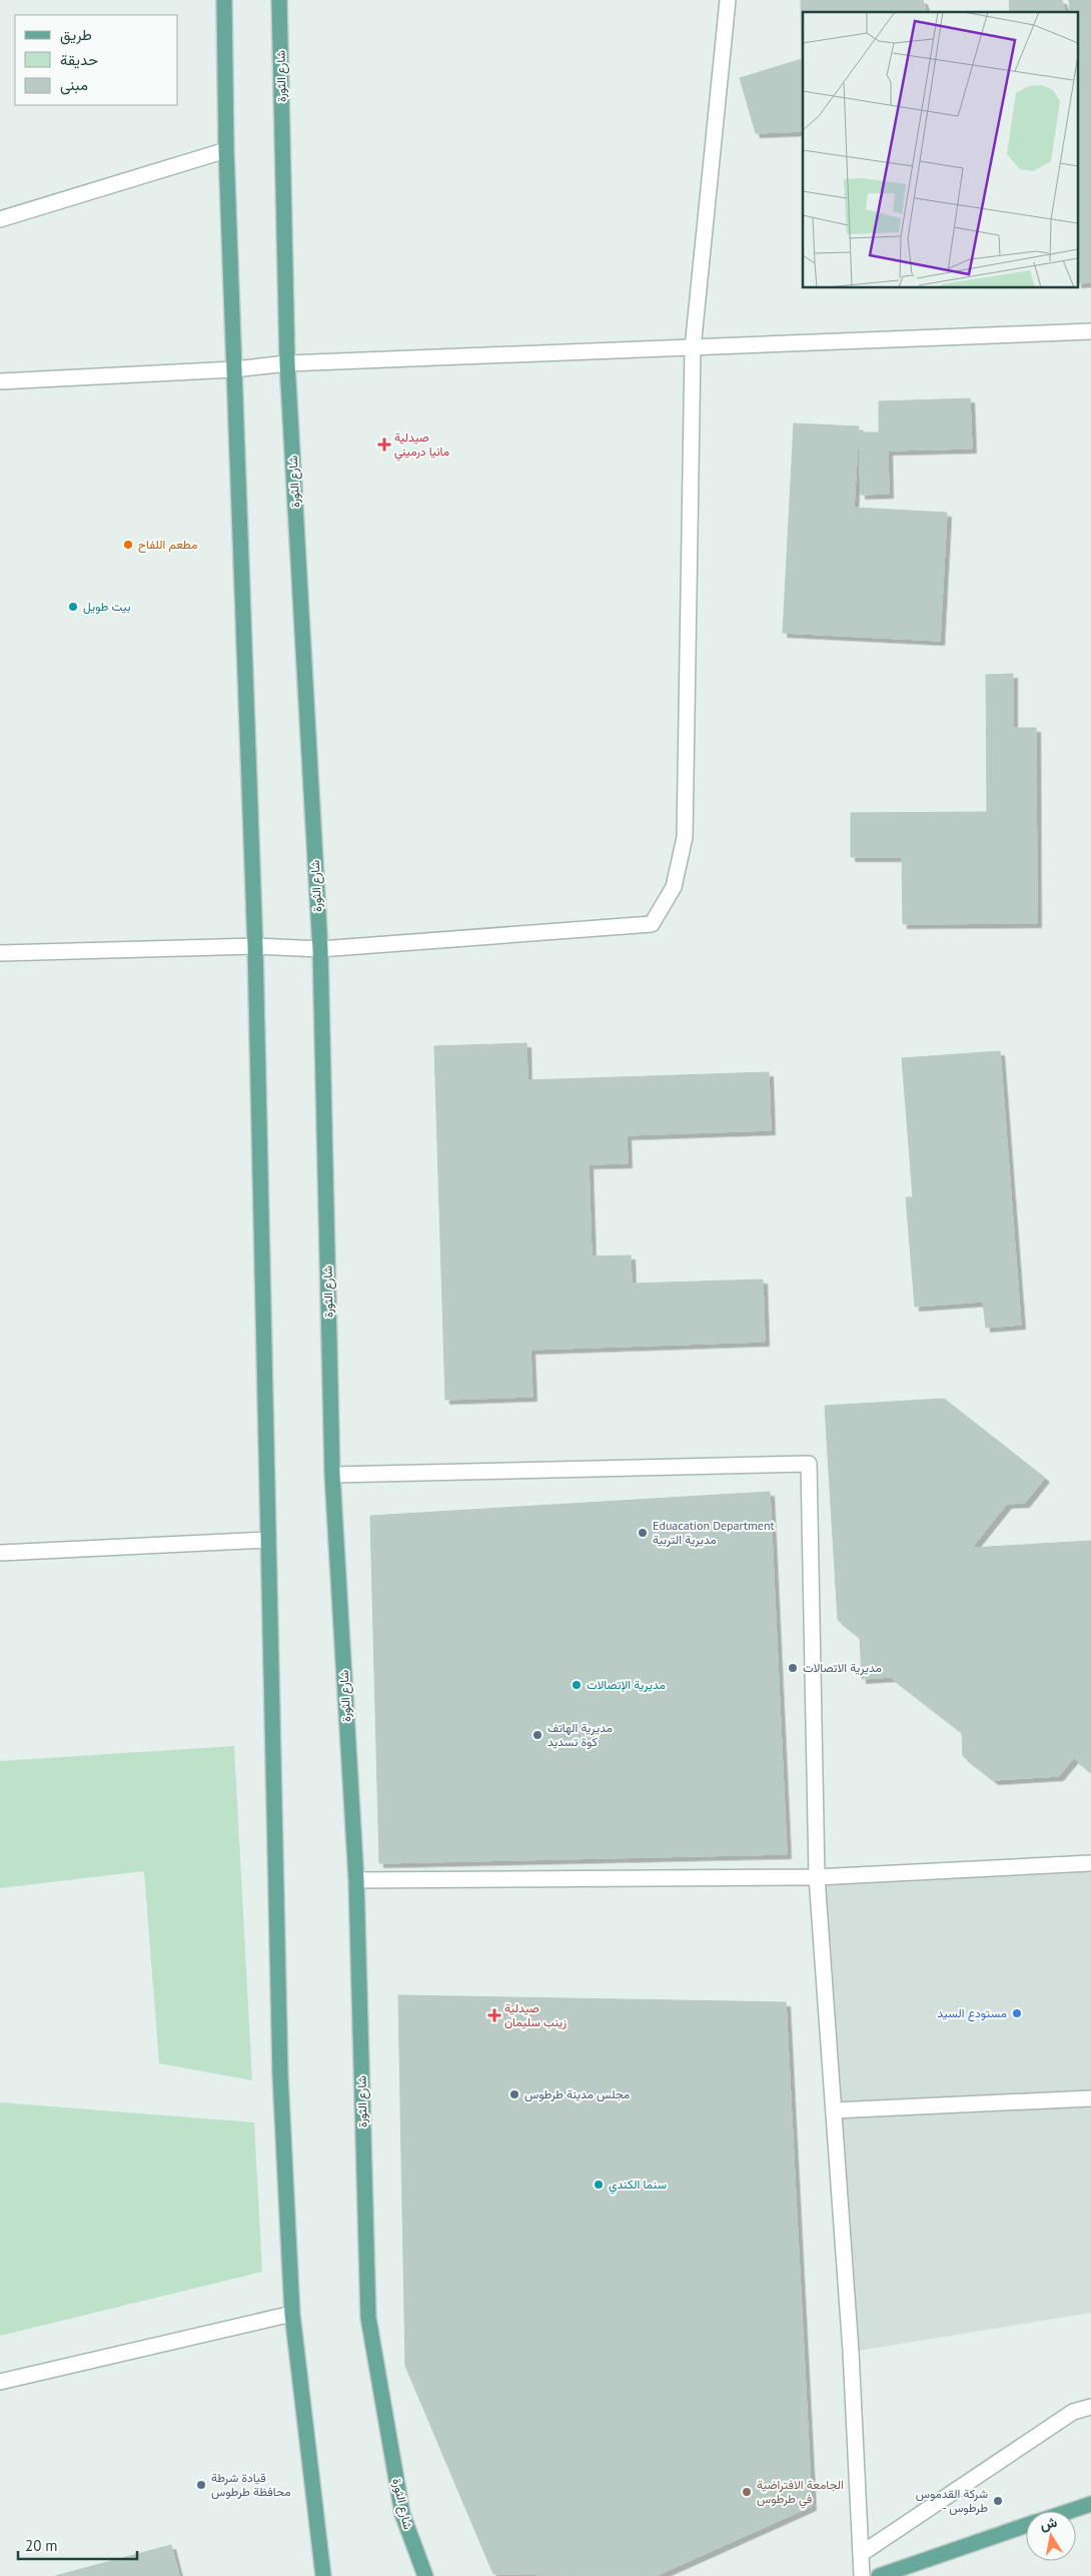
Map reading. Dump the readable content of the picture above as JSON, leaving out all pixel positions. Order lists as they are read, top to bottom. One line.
{"streets":{"main road":["شارع الثورة"]},"places":{"health":["صيدلية مانيا درميني","صيدلية زينب سليمان"],"other":["مطعم اللفاح","بيت طويل","Eduacation Department مديرية التربية","مديرية الاتصالات","مديرية الإتصالات","مديرية الهاتف كوة تسديد","مستودع السيد","مجلس مدينة طرطوس","سنما الكندي","قيادة شرطة محافظة طرطوس","الجامعة الافتراضية في طرطوس","شركة القدموس - طرطوس"]},"legend":["طريق","حديقة","مبنى"],"scale_bar":"20 m","north":"top"}
